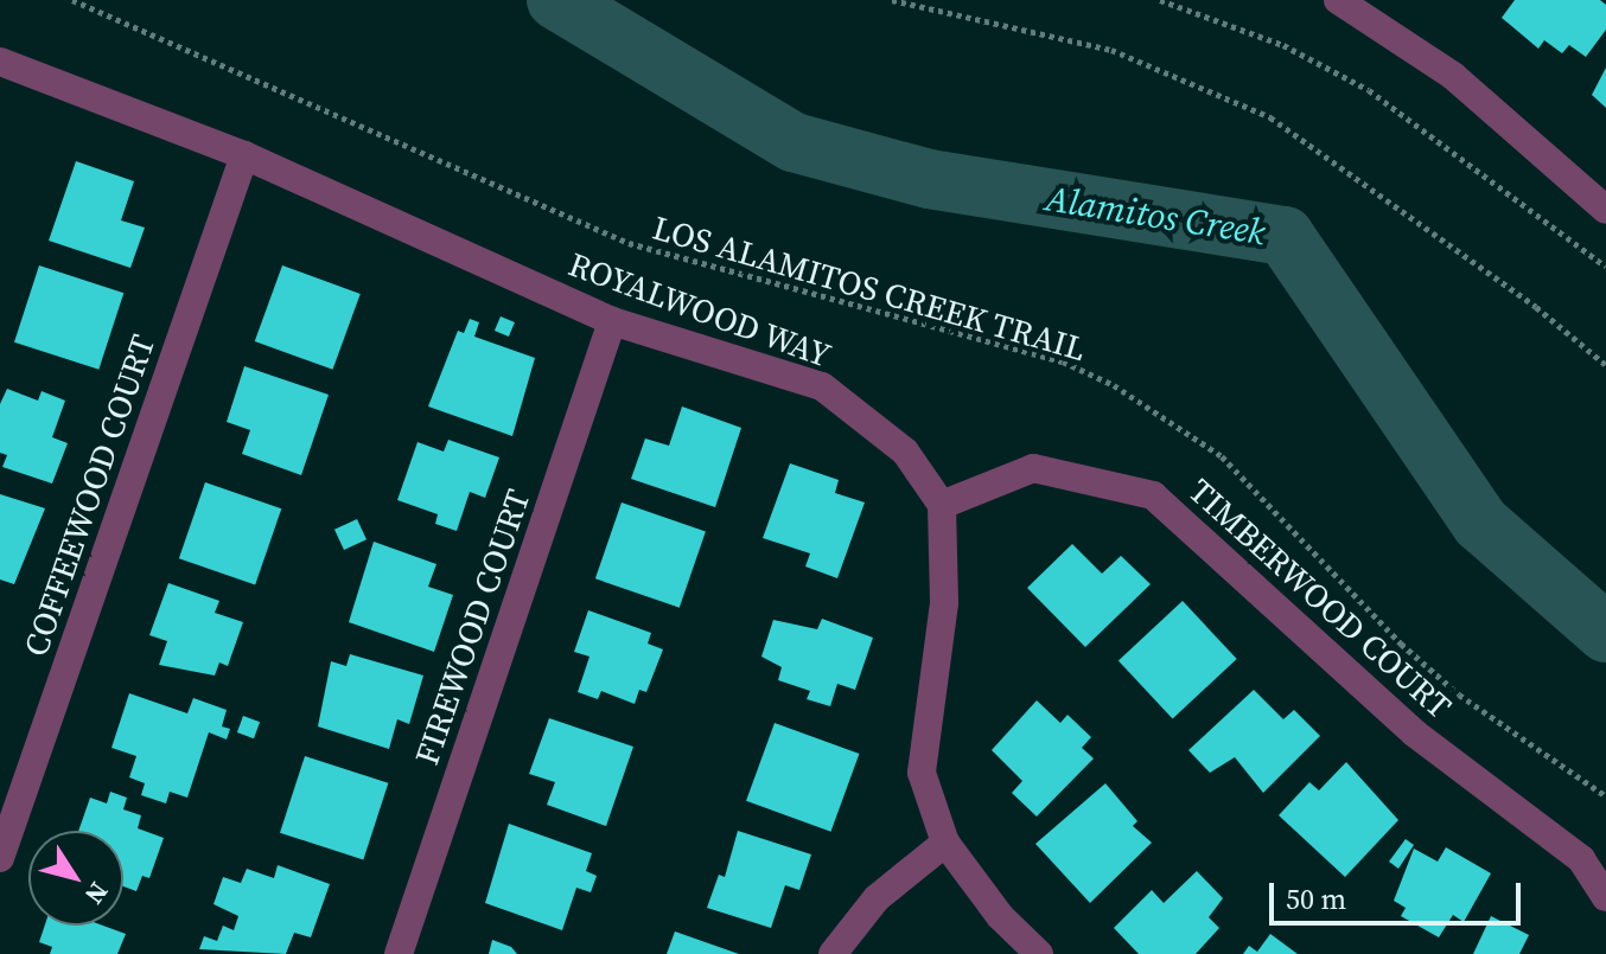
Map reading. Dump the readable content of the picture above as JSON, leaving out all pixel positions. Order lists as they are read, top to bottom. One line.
{"streets":{"street":["ROYALWOOD WAY","COFFEEWOOD COURT","TIMBERWOOD COURT","FIREWOOD COURT"],"path":["LOS ALAMITOS CREEK TRAIL"]},"crossings":[["ROYALWOOD WAY","COFFEEWOOD COURT"],["ROYALWOOD WAY","TIMBERWOOD COURT"],["ROYALWOOD WAY","FIREWOOD COURT"]],"water":["Alamitos Creek"],"scale_bar":"50 m","north":"bottom right"}
